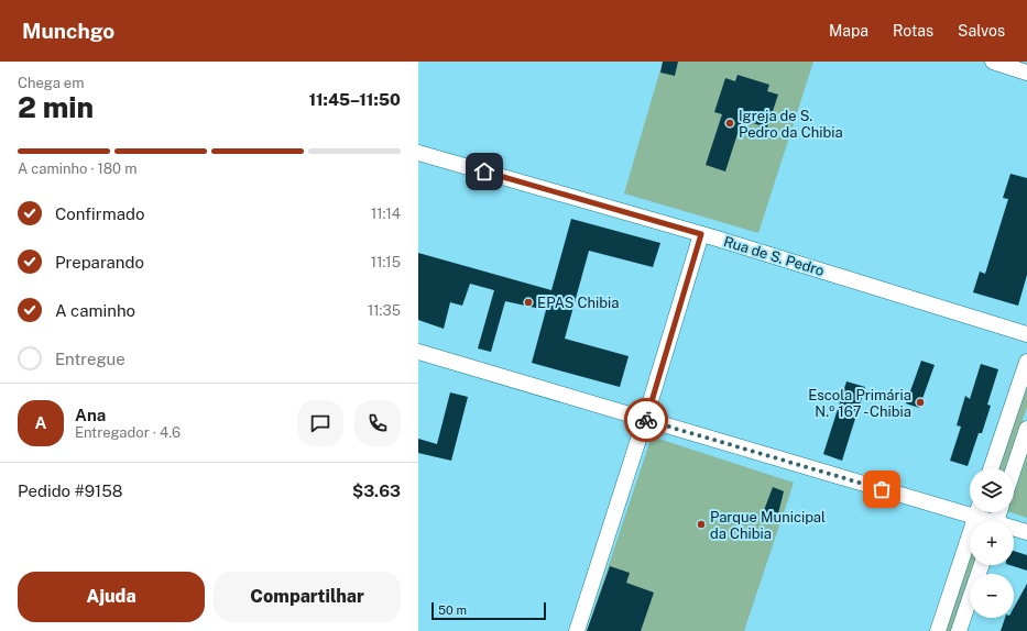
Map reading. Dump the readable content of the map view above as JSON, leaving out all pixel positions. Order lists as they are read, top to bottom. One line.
{"streets":{"street":["Rua de S. Pedro"]},"places":["Igreja de S. Pedro da Chibia","EPAS Chibia","Escola Primária N.º 167 - Chibia","Parque Municipal da Chibia"],"scale_bar":"50 m","page":{"header":"Munchgo","nav":["Mapa","Rotas","Salvos"],"heading":["2 min","Chega em","11:45–11:50"],"panel":["Ana","Entregador · 4.6","Pedido #9158","$3.63"],"bar":"A caminho · 180 m","list":[["Confirmado","11:14"],["Preparando","11:15"],["A caminho","11:35"],"Entregue"],"round":"A","map_buttons":["+","−"],"buttons":["Ajuda","Compartilhar"],"scale":"50 m"}}
